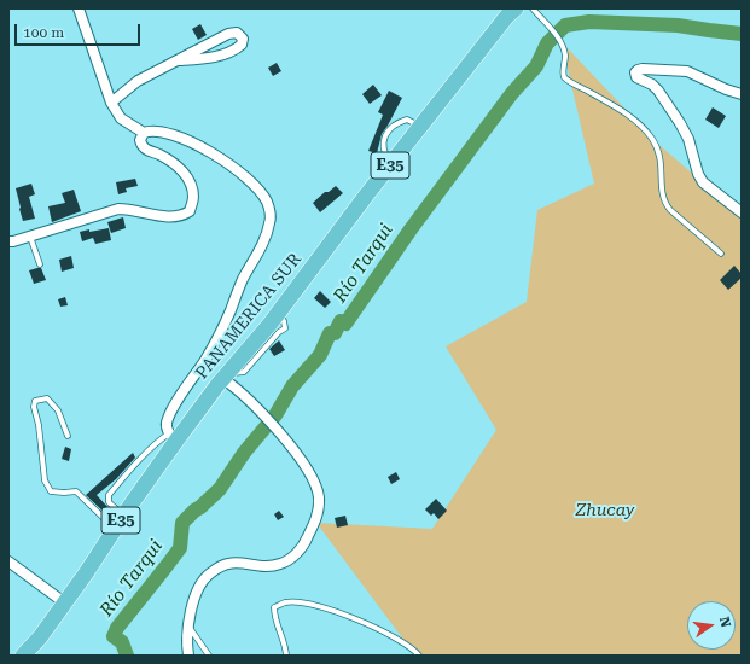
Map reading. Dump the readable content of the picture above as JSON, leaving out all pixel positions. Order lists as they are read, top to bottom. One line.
{"streets":{"highway":["E35","PANAMERICA SUR"]},"water":["Río Tarqui"],"parks":["Zhucay"],"scale_bar":"100 m","north":"right"}
